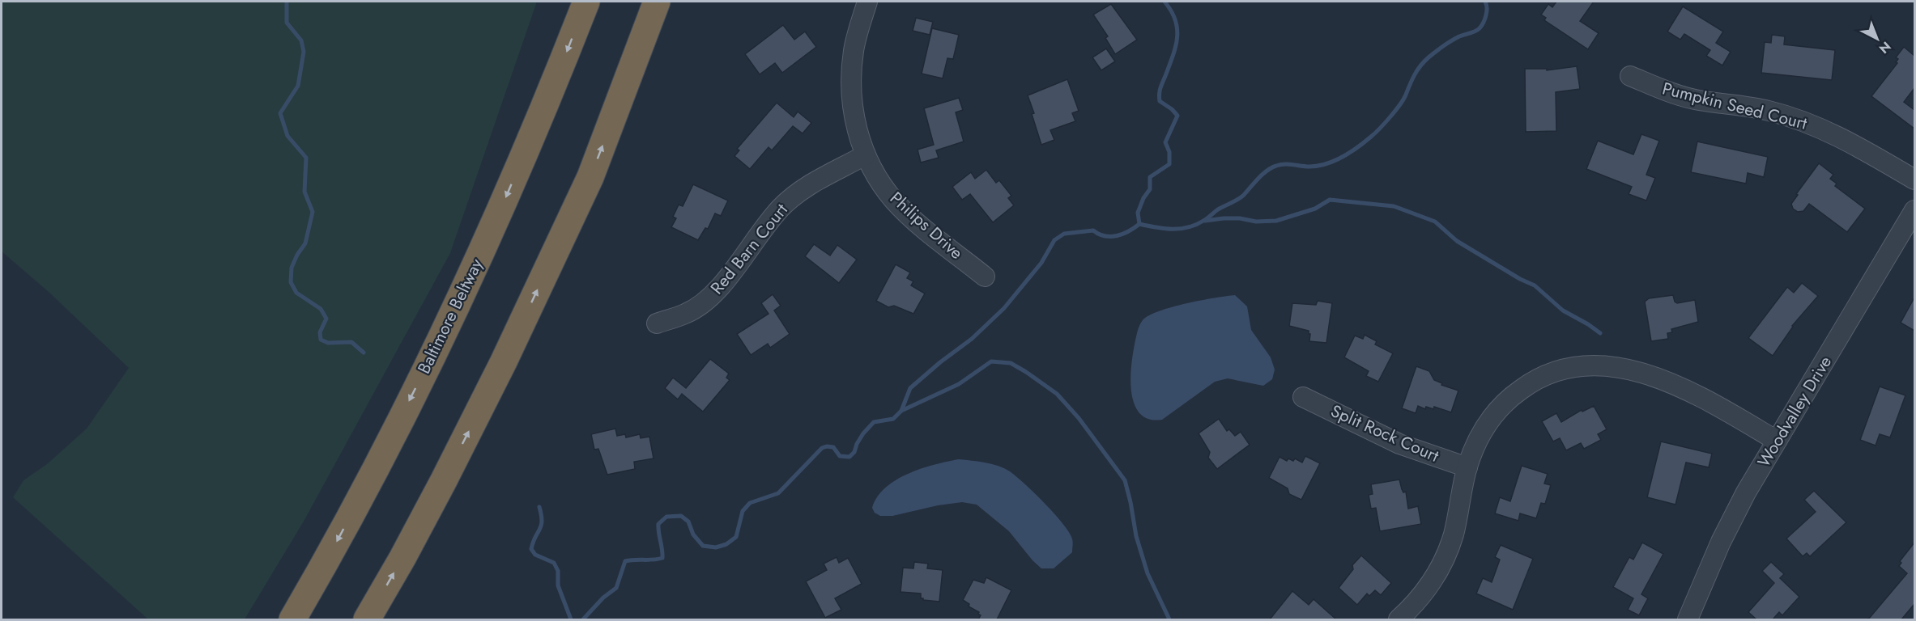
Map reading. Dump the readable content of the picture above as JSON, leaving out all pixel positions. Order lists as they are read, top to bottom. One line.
{"streets":{"highway":["Baltimore Beltway"],"street":["Pumpkin Seed Court","Philips Drive","Red Barn Court","Woodvalley Drive","Split Rock Court"]},"crossings":[["Philips Drive","Red Barn Court"]],"north":"bottom right"}
